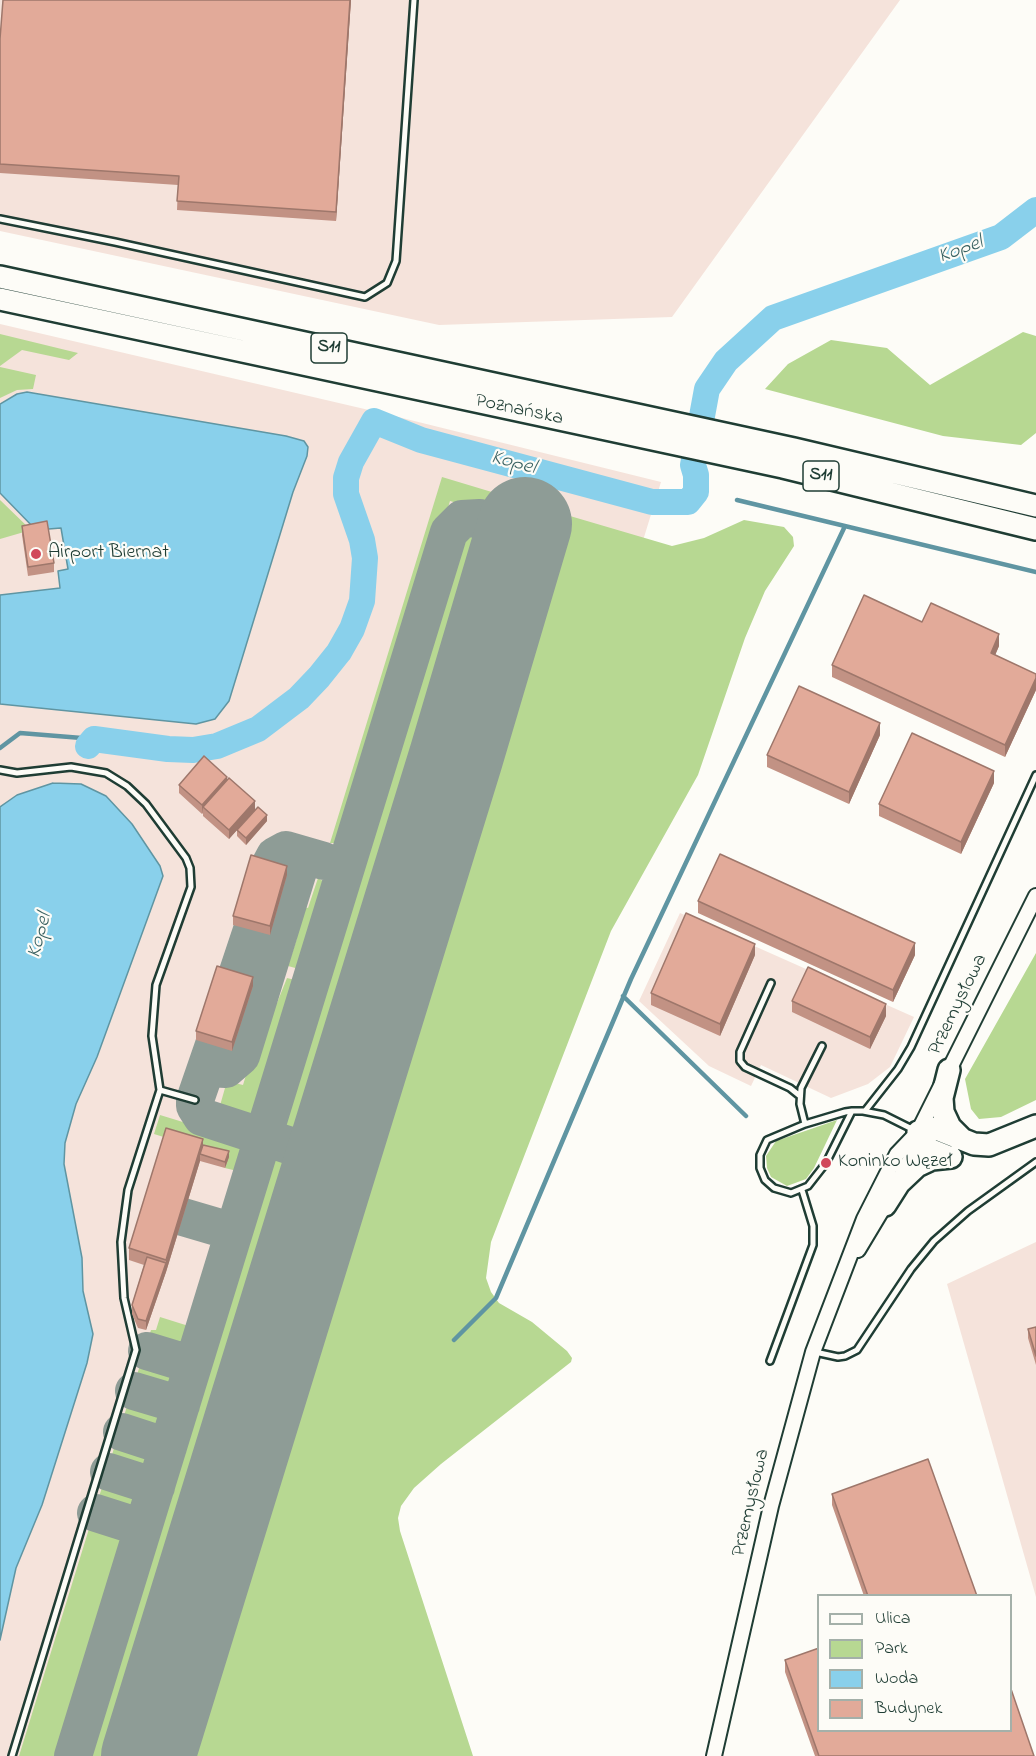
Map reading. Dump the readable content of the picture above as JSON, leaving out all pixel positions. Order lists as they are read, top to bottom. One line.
{"streets":{"highway":["S11","Poznańska"],"street":["Przemysłowa"]},"water":["Kopel"],"places":["Airport Biernat","Koninko Węzeł"],"legend":["Ulica","Park","Woda","Budynek"]}
